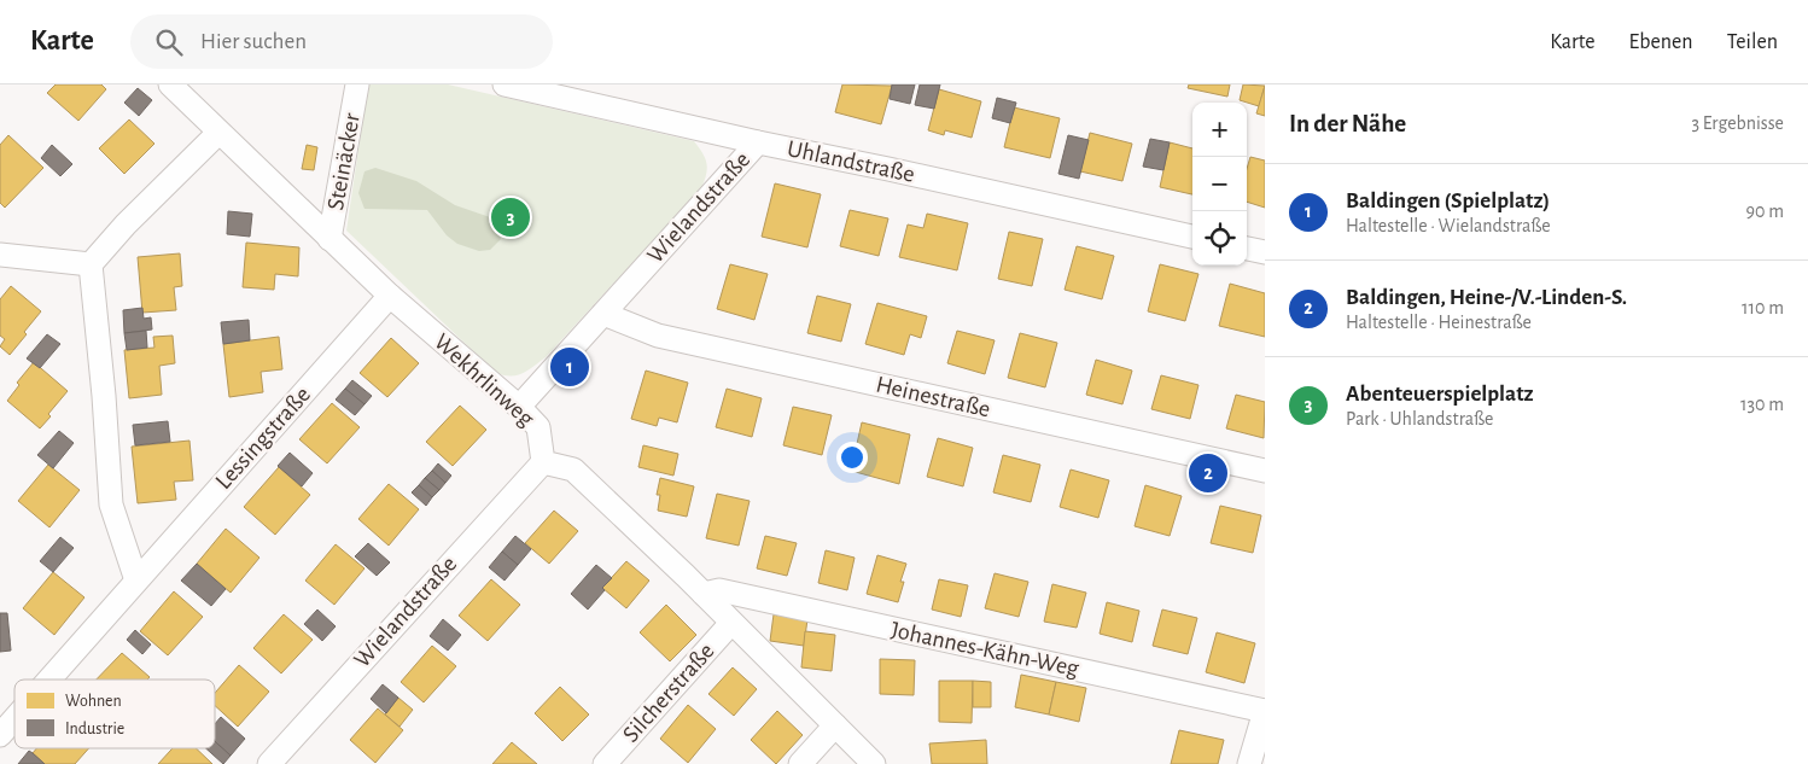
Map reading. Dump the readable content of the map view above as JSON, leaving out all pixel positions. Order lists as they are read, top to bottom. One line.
{"streets":{"street":["Steinäcker","Uhlandstraße","Wielandstraße","Wekhrlinweg","Heinestraße","Lessingstraße","Johannes-Kähn-Weg","Silcherstraße"]},"crossings":[["Steinäcker","Wekhrlinweg"],["Uhlandstraße","Wielandstraße"],["Wielandstraße","Wekhrlinweg"],["Wielandstraße","Heinestraße"],["Wekhrlinweg","Lessingstraße"]],"legend":["Wohnen","Industrie"],"page":{"header":"Karte","search":"Hier suchen","nav":["Karte","Ebenen","Teilen"],"heading":["In der Nähe","3 Ergebnisse"],"map_buttons":["+","−"],"list":[{"mark":"1","name":"Baldingen (Spielplatz)","note":"Haltestelle · Wielandstraße","value":"90 m"},{"mark":"2","name":"Baldingen, Heine-/V.-Linden-S.","note":"Haltestelle · Heinestraße","value":"110 m"},{"mark":"3","name":"Abenteuerspielplatz","note":"Park · Uhlandstraße","value":"130 m"}],"pins":["3","1","2"]}}
